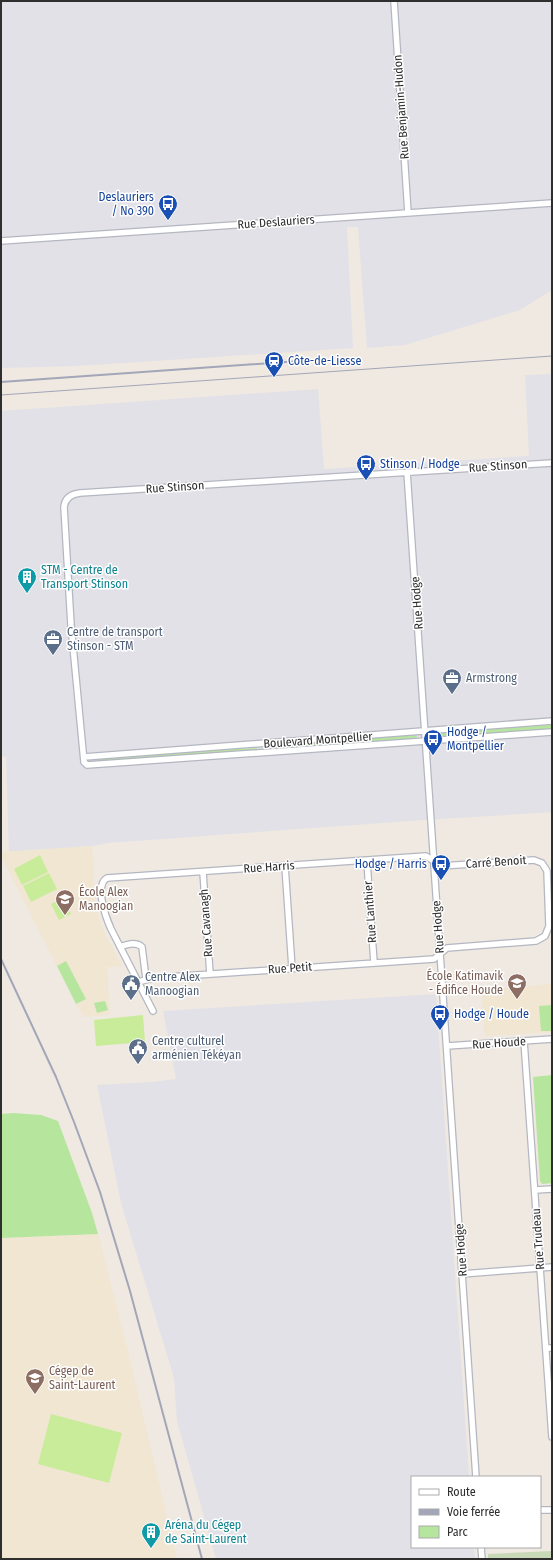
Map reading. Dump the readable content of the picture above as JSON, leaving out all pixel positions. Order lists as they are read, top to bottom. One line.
{"streets":{"street":["Rue Benjamin-Hudon","Rue Deslauriers","Rue Stinson","Rue Hodge","Boulevard Montpellier","Carré Benoit","Rue Harris","Rue Lanthier","Rue Cavanagh","Rue Petit","Rue Houde","Rue Trudeau"]},"crossings":[["Rue Benjamin-Hudon","Rue Deslauriers"],["Rue Stinson","Rue Hodge"],["Rue Stinson","Boulevard Montpellier"],["Rue Hodge","Boulevard Montpellier"],["Rue Hodge","Carré Benoit"],["Rue Hodge","Rue Harris"],["Rue Hodge","Rue Petit"],["Rue Hodge","Rue Houde"],["Carré Benoit","Rue Harris"],["Carré Benoit","Rue Petit"],["Rue Harris","Rue Lanthier"],["Rue Harris","Rue Cavanagh"],["Rue Lanthier","Rue Petit"],["Rue Cavanagh","Rue Petit"],["Rue Houde","Rue Trudeau"]],"places":{"bus stop":["Deslauriers / No 390","Stinson / Hodge","Hodge / Montpellier","Hodge / Harris","Hodge / Houde"],"station":["Côte-de-Liesse"],"building":["STM - Centre de Transport Stinson","Aréna du Cégep de Saint-Laurent"],"office":["Centre de transport Stinson - STM","Armstrong"],"school or university":["École Alex Manoogian","École Katimavik - Édifice Houde","Cégep de Saint-Laurent"],"public building":["Centre Alex Manoogian","Centre culturel arménien Tékéyan"]},"legend":["Route","Voie ferrée","Parc"]}
